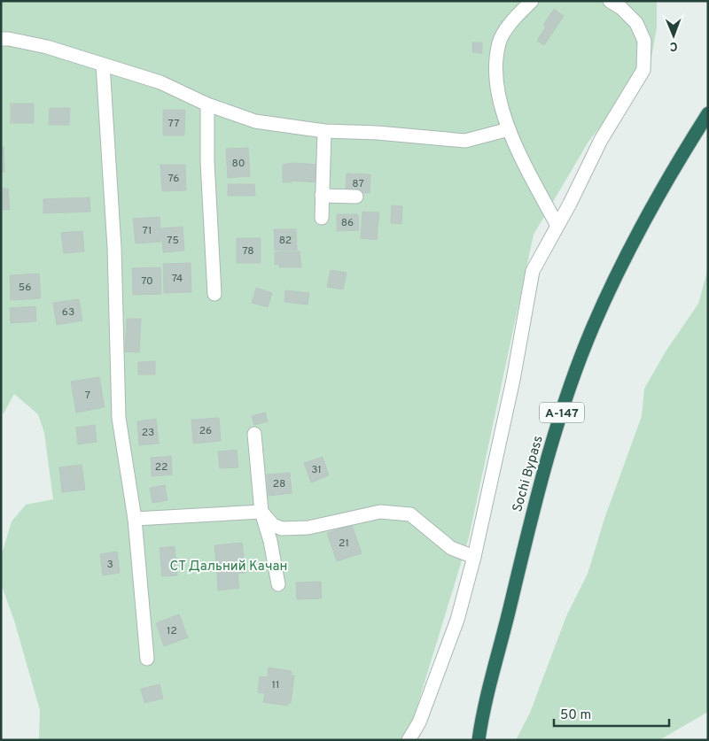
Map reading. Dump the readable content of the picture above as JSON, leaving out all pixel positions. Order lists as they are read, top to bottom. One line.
{"streets":{"highway":["А-147","Sochi Bypass"]},"parks":["СТ Дальний Качан"],"house_numbers":["77","80","76","87","86","71","75","82","78","74","70","56","63","7","26","23","22","31","28","21","3","12","11"],"scale_bar":"50 m","north":"bottom"}
